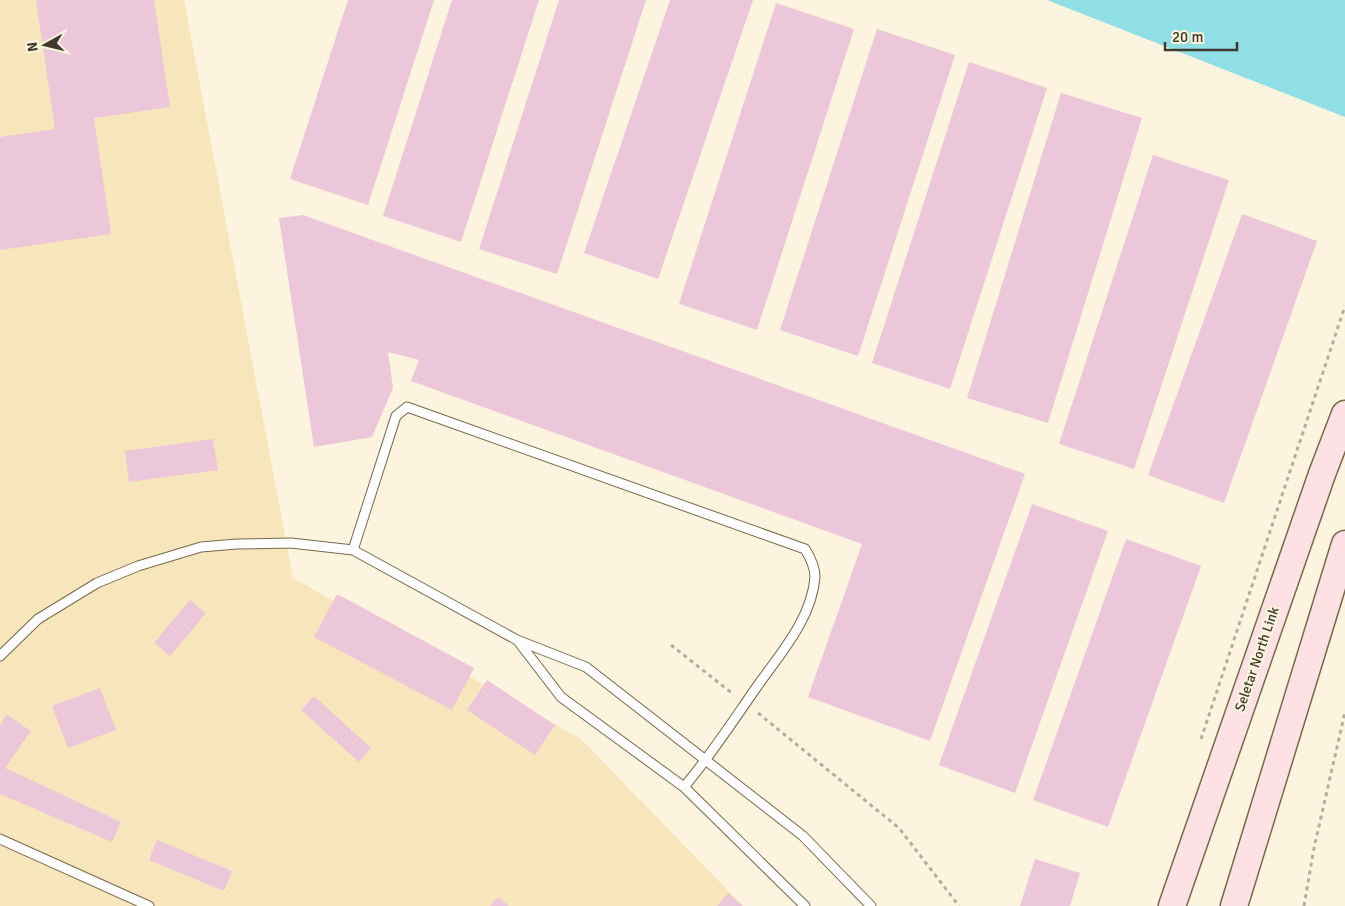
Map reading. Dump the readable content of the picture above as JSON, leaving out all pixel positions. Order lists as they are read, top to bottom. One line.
{"streets":{"main road":["Seletar North Link"]},"scale_bar":"20 m","north":"left"}
